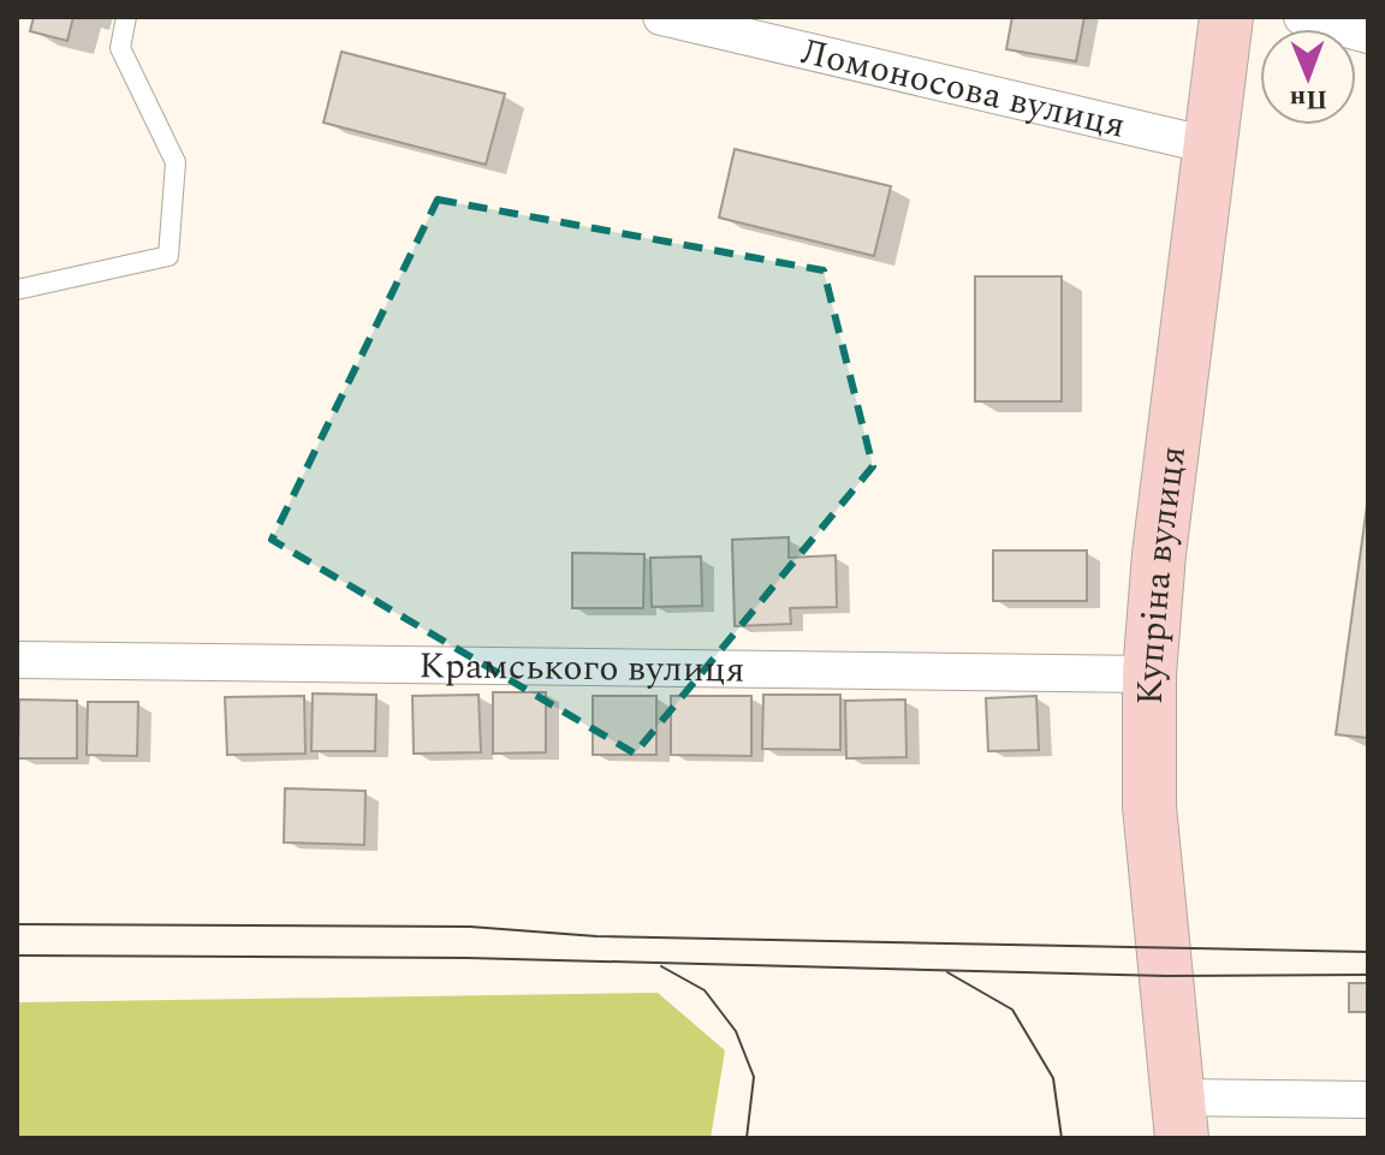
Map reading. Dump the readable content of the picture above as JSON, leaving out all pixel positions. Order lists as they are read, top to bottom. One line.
{"streets":{"main road":["Купріна вулиця"],"street":["Ломоносова вулиця","Крамського вулиця"]},"crossings":[["Ломоносова вулиця","Купріна вулиця"],["Купріна вулиця","Крамського вулиця"]],"north":"bottom"}
